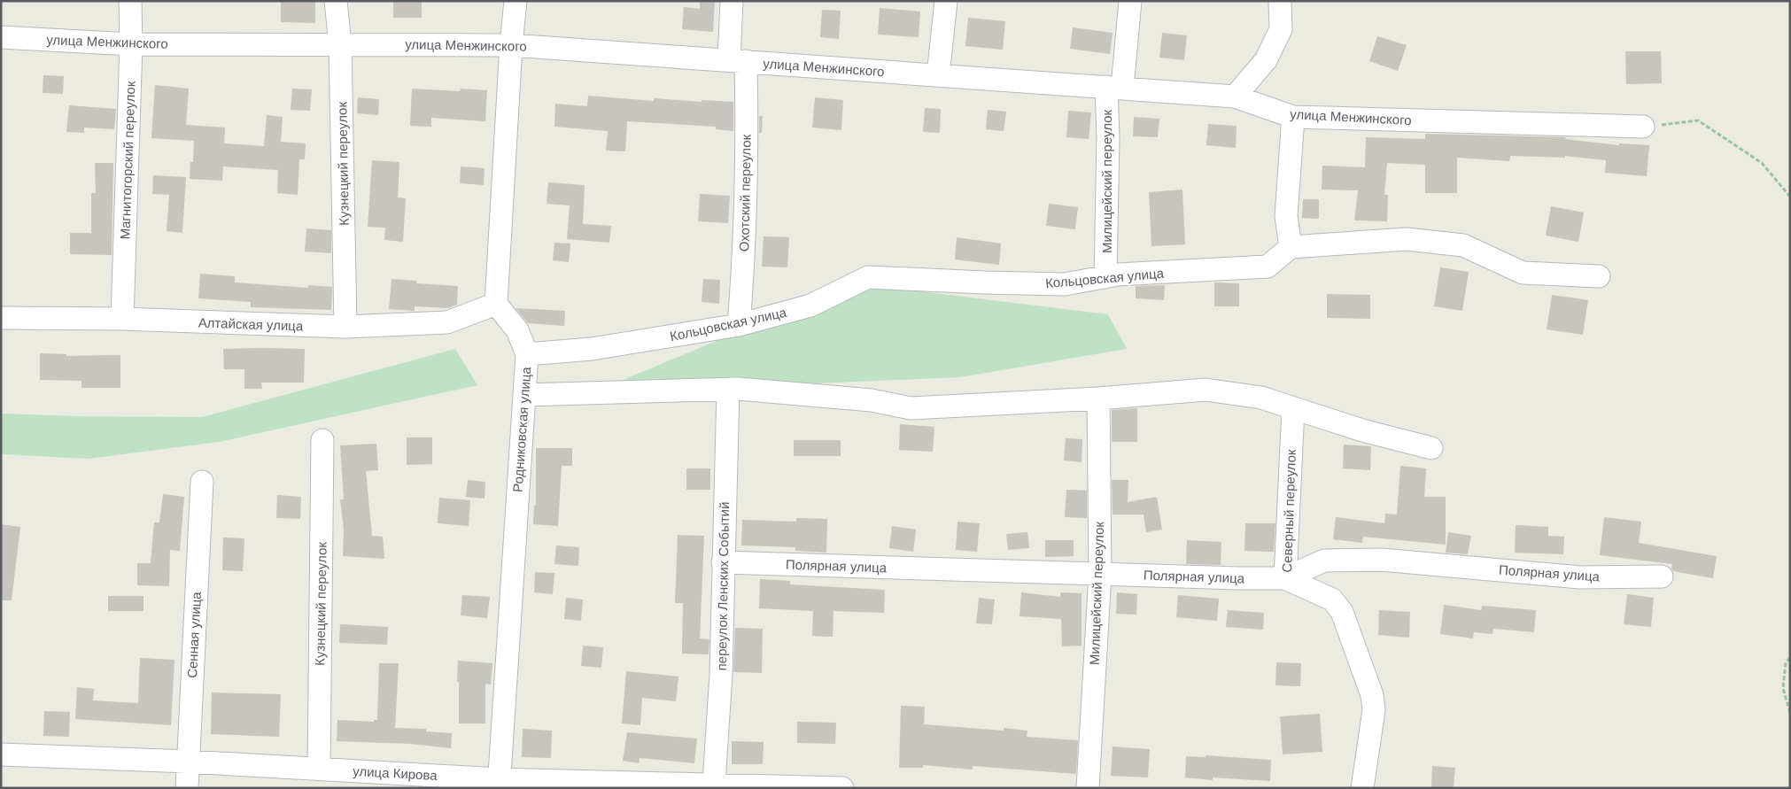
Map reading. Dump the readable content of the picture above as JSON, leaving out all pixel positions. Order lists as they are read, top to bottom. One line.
{"streets":{"street":["улица Менжинского","Магнитогорский переулок","Кузнецкий переулок","Милицейский переулок","Охотский переулок","Кольцовская улица","Алтайская улица","Родниковская улица","Северный переулок","Полярная улица","переулок Ленских Событий","Сенная улица","улица Кирова"]},"crossings":[["улица Менжинского","Магнитогорский переулок"],["улица Менжинского","Кузнецкий переулок"],["улица Менжинского","Милицейский переулок"],["улица Менжинского","Охотский переулок"],["Магнитогорский переулок","Алтайская улица"],["Кузнецкий переулок","Алтайская улица"],["Кузнецкий переулок","улица Кирова"],["Милицейский переулок","Кольцовская улица"],["Милицейский переулок","Полярная улица"],["Охотский переулок","Кольцовская улица"],["Кольцовская улица","Родниковская улица"],["Алтайская улица","Родниковская улица"],["Родниковская улица","улица Кирова"],["Северный переулок","Полярная улица"],["Полярная улица","переулок Ленских Событий"],["переулок Ленских Событий","улица Кирова"],["Сенная улица","улица Кирова"]]}
